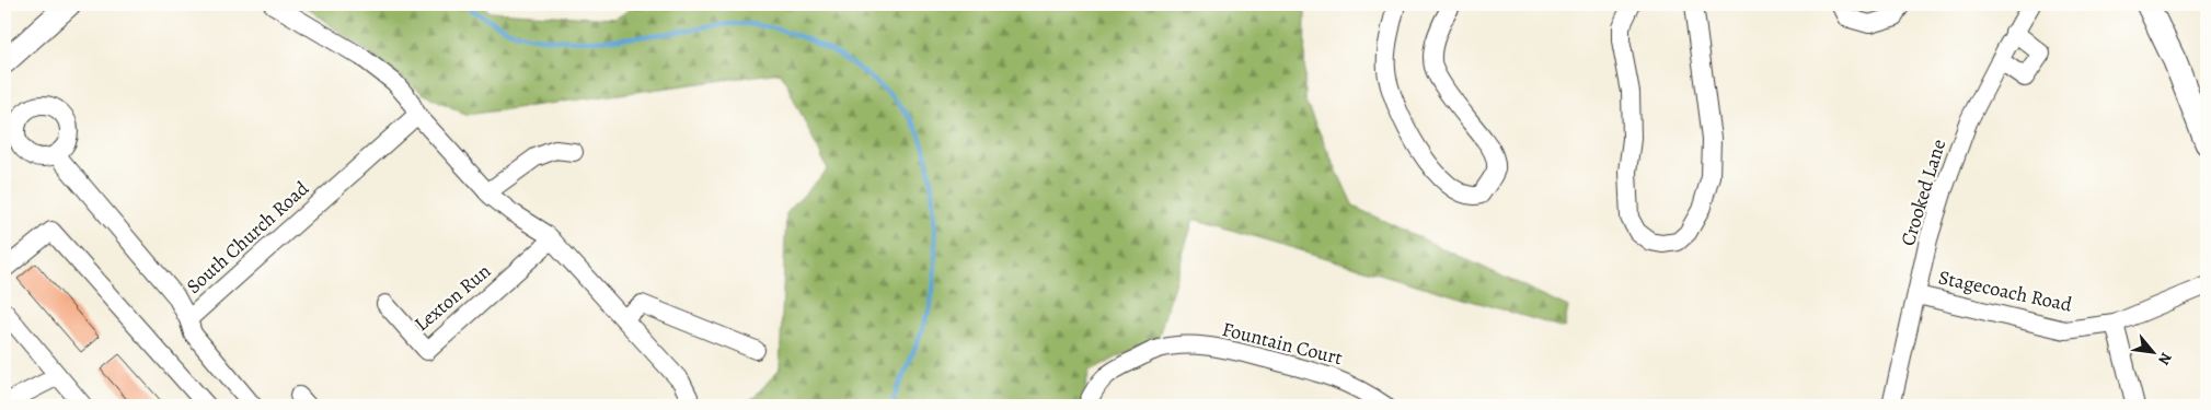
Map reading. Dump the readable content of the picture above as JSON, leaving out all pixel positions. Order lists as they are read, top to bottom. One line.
{"streets":{"street":["Crooked Lane","South Church Road","Stagecoach Road","Lexton Run","Fountain Court"]},"crossings":[["Crooked Lane","Stagecoach Road"]],"north":"bottom right"}
